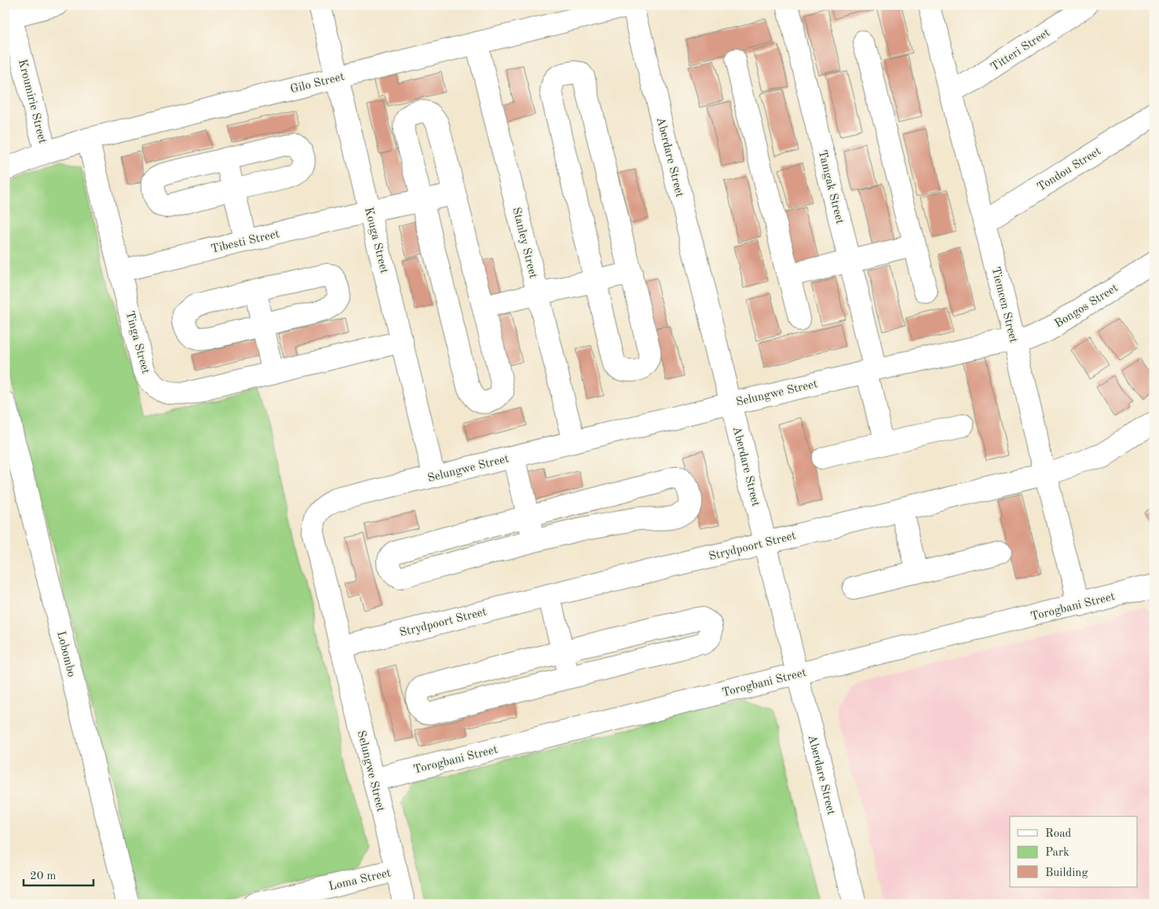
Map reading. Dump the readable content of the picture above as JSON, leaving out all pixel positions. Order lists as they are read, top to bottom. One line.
{"streets":{"street":["Titteri Street","Gilo Street","Kroumirie Street","Aberdare Street","Tondou Street","Tamgak Street","Kouga Street","Tibesti Street","Stanley Street","Tiemcen Street","Bongos Street","Tinga Street","Selungwe Street","Strydpoort Street","Torogbani Street","Lobombo","Loma Street"]},"crossings":[["Titteri Street","Tiemcen Street"],["Gilo Street","Kroumirie Street"],["Gilo Street","Aberdare Street"],["Gilo Street","Kouga Street"],["Gilo Street","Stanley Street"],["Gilo Street","Tinga Street"],["Aberdare Street","Selungwe Street"],["Aberdare Street","Strydpoort Street"],["Aberdare Street","Torogbani Street"],["Tondou Street","Tiemcen Street"],["Tamgak Street","Selungwe Street"],["Kouga Street","Tibesti Street"],["Kouga Street","Tinga Street"],["Kouga Street","Selungwe Street"],["Tibesti Street","Tinga Street"],["Stanley Street","Selungwe Street"],["Tiemcen Street","Bongos Street"],["Tiemcen Street","Selungwe Street"],["Tiemcen Street","Strydpoort Street"],["Tiemcen Street","Torogbani Street"],["Bongos Street","Selungwe Street"],["Selungwe Street","Strydpoort Street"],["Selungwe Street","Torogbani Street"],["Selungwe Street","Loma Street"]],"legend":["Road","Park","Building"],"scale_bar":"20 m"}
